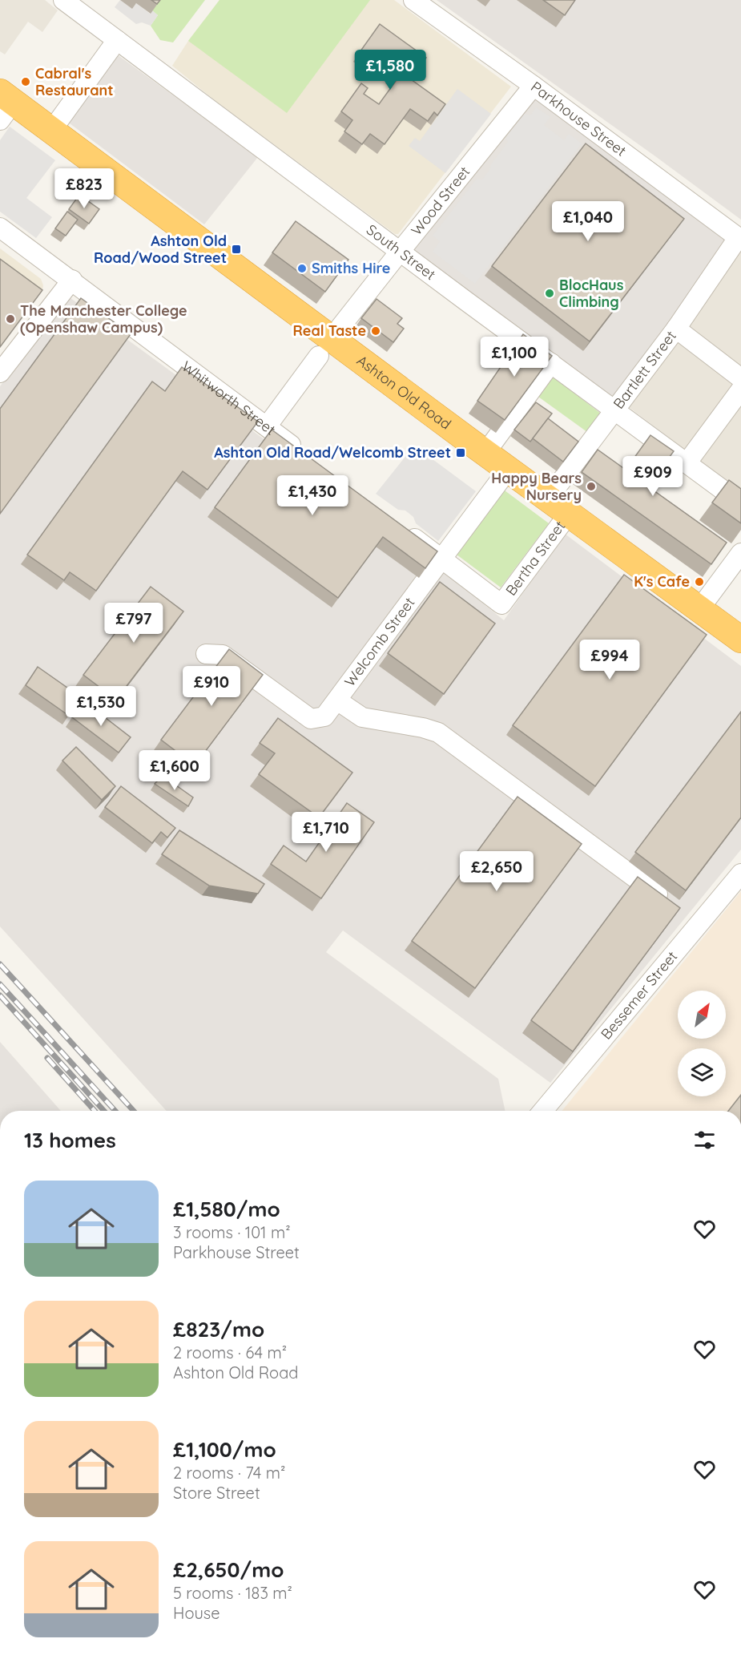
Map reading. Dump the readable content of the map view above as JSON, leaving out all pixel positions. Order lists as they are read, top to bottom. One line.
{"streets":{"highway":["Ashton Old Road"],"street":["Parkhouse Street","Wood Street","South Street","Bartlett Street","Whitworth Street","Bertha Street","Welcomb Street","Bessemer Street"]},"crossings":[["Parkhouse Street","Wood Street"],["Parkhouse Street","Bartlett Street"],["Wood Street","South Street"],["Wood Street","Ashton Old Road"],["Wood Street","Whitworth Street"],["South Street","Bartlett Street"],["Bartlett Street","Ashton Old Road"],["Ashton Old Road","Bertha Street"],["Ashton Old Road","Welcomb Street"],["Bertha Street","Welcomb Street"]],"places":{"other":["Cabral's Restaurant","Smiths Hire","BlocHaus Climbing","The Manchester College (Openshaw Campus)","Real Taste","Happy Bears Nursery","K's Cafe"],"transit":["Ashton Old Road/Wood Street","Ashton Old Road/Welcomb Street"]},"north":"top right","page":{"price":["£1,580","£823","£1,040","£1,100","£909","£1,430","£797","£994","£910","£1,530","£1,600","£1,710","£2,650"],"heading":"13 homes","list":[{"name":"£1,580/mo","note":"3 rooms · 101 m² · Parkhouse Street"},{"name":"£823/mo","note":"2 rooms · 64 m² · Ashton Old Road"},{"name":"£1,100/mo","note":"2 rooms · 74 m² · Store Street"},{"name":"£2,650/mo","note":"5 rooms · 183 m² · House"}]}}
